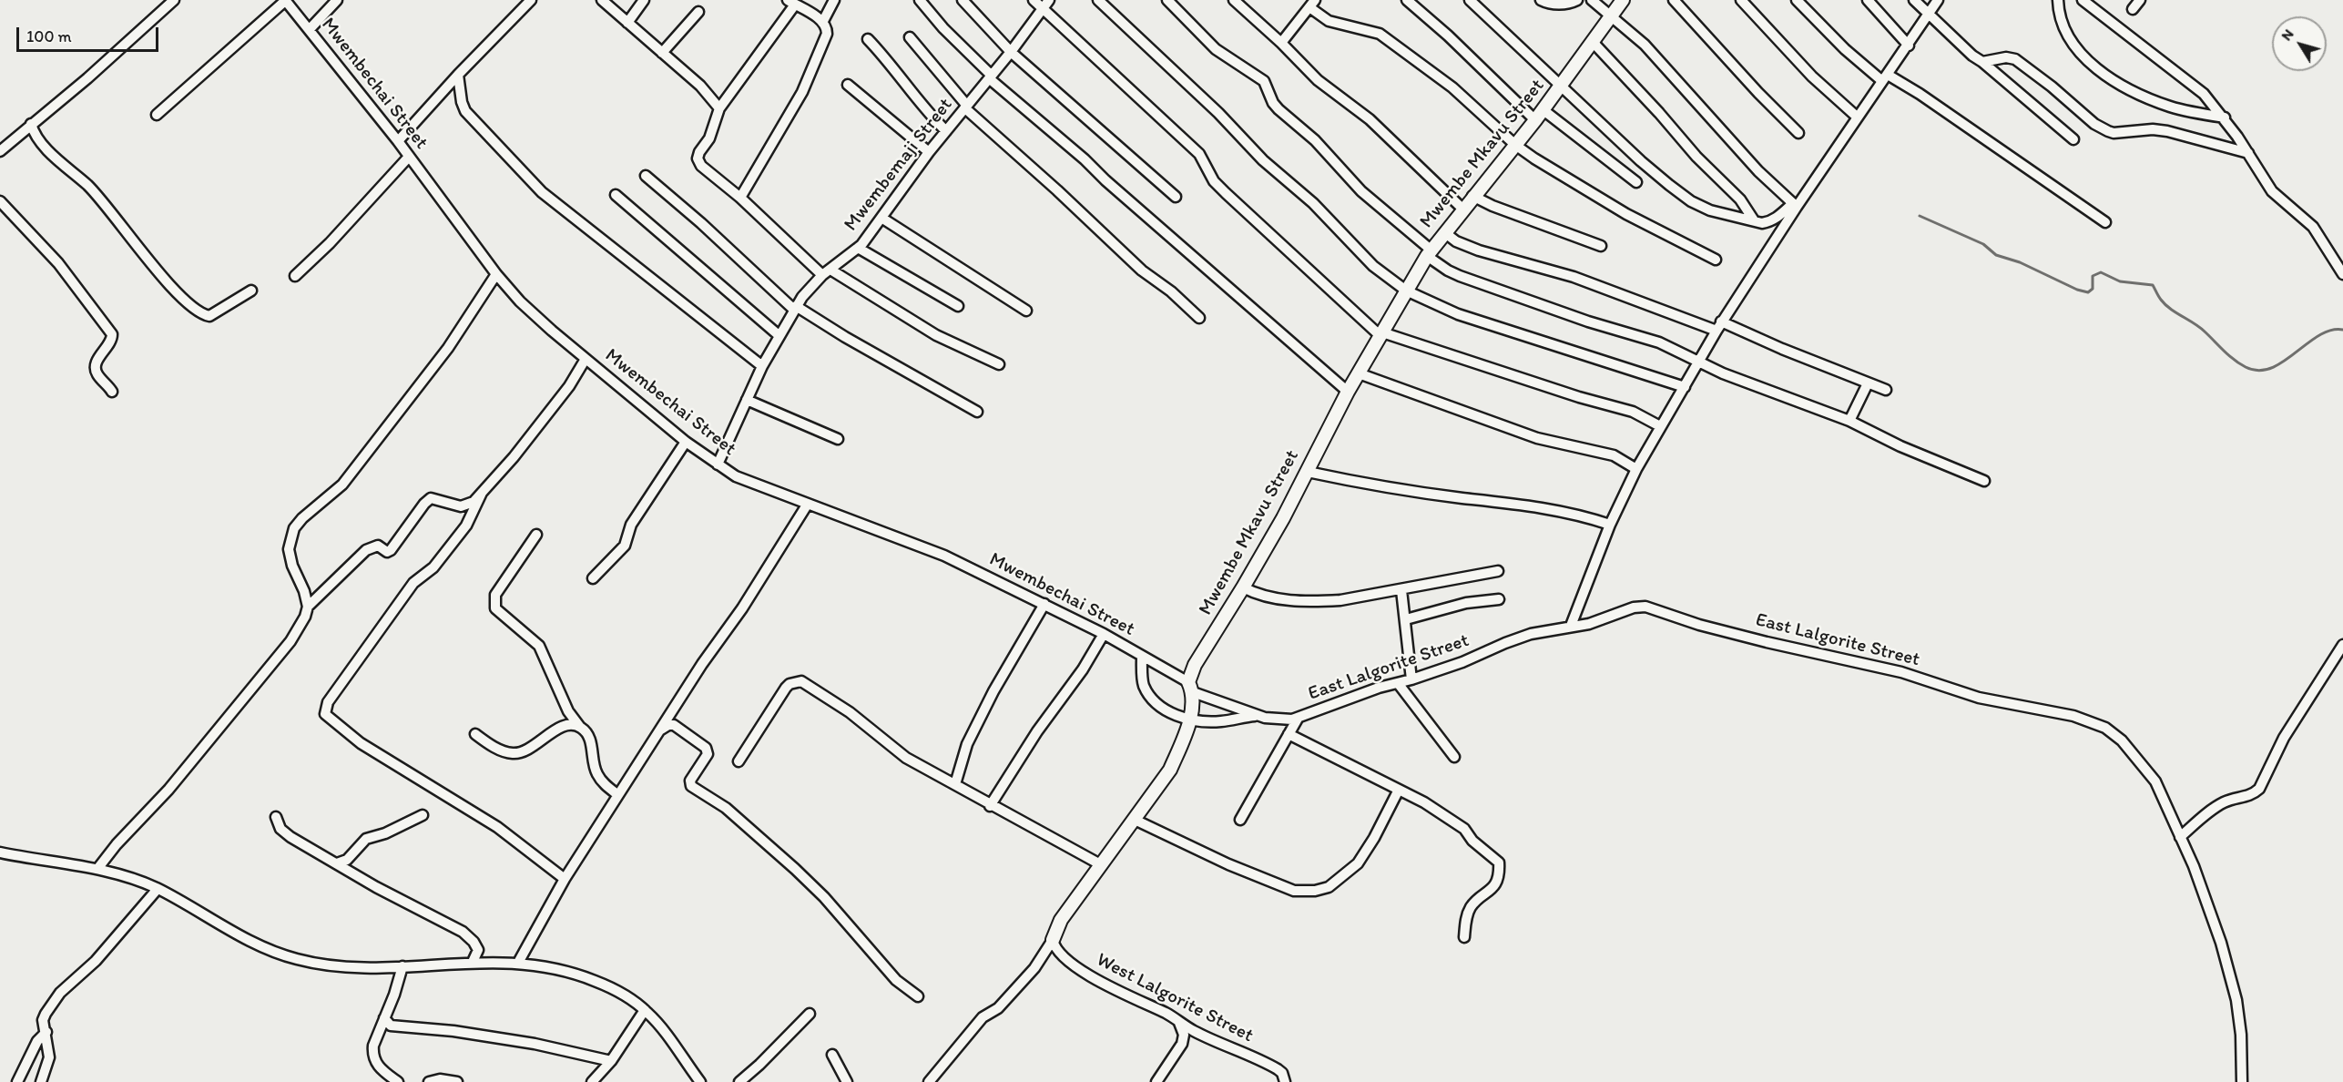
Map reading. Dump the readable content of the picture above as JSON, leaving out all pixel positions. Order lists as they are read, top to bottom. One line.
{"streets":{"street":["Mwembechai Street","Mwembe Mkavu Street","Mwembemaji Street","East Lalgorite Street","West Lalgorite Street"]},"crossings":[["Mwembechai Street","Mwembe Mkavu Street"],["Mwembechai Street","Mwembemaji Street"],["Mwembechai Street","East Lalgorite Street"],["Mwembe Mkavu Street","East Lalgorite Street"],["Mwembe Mkavu Street","West Lalgorite Street"]],"scale_bar":"100 m","north":"top left"}
